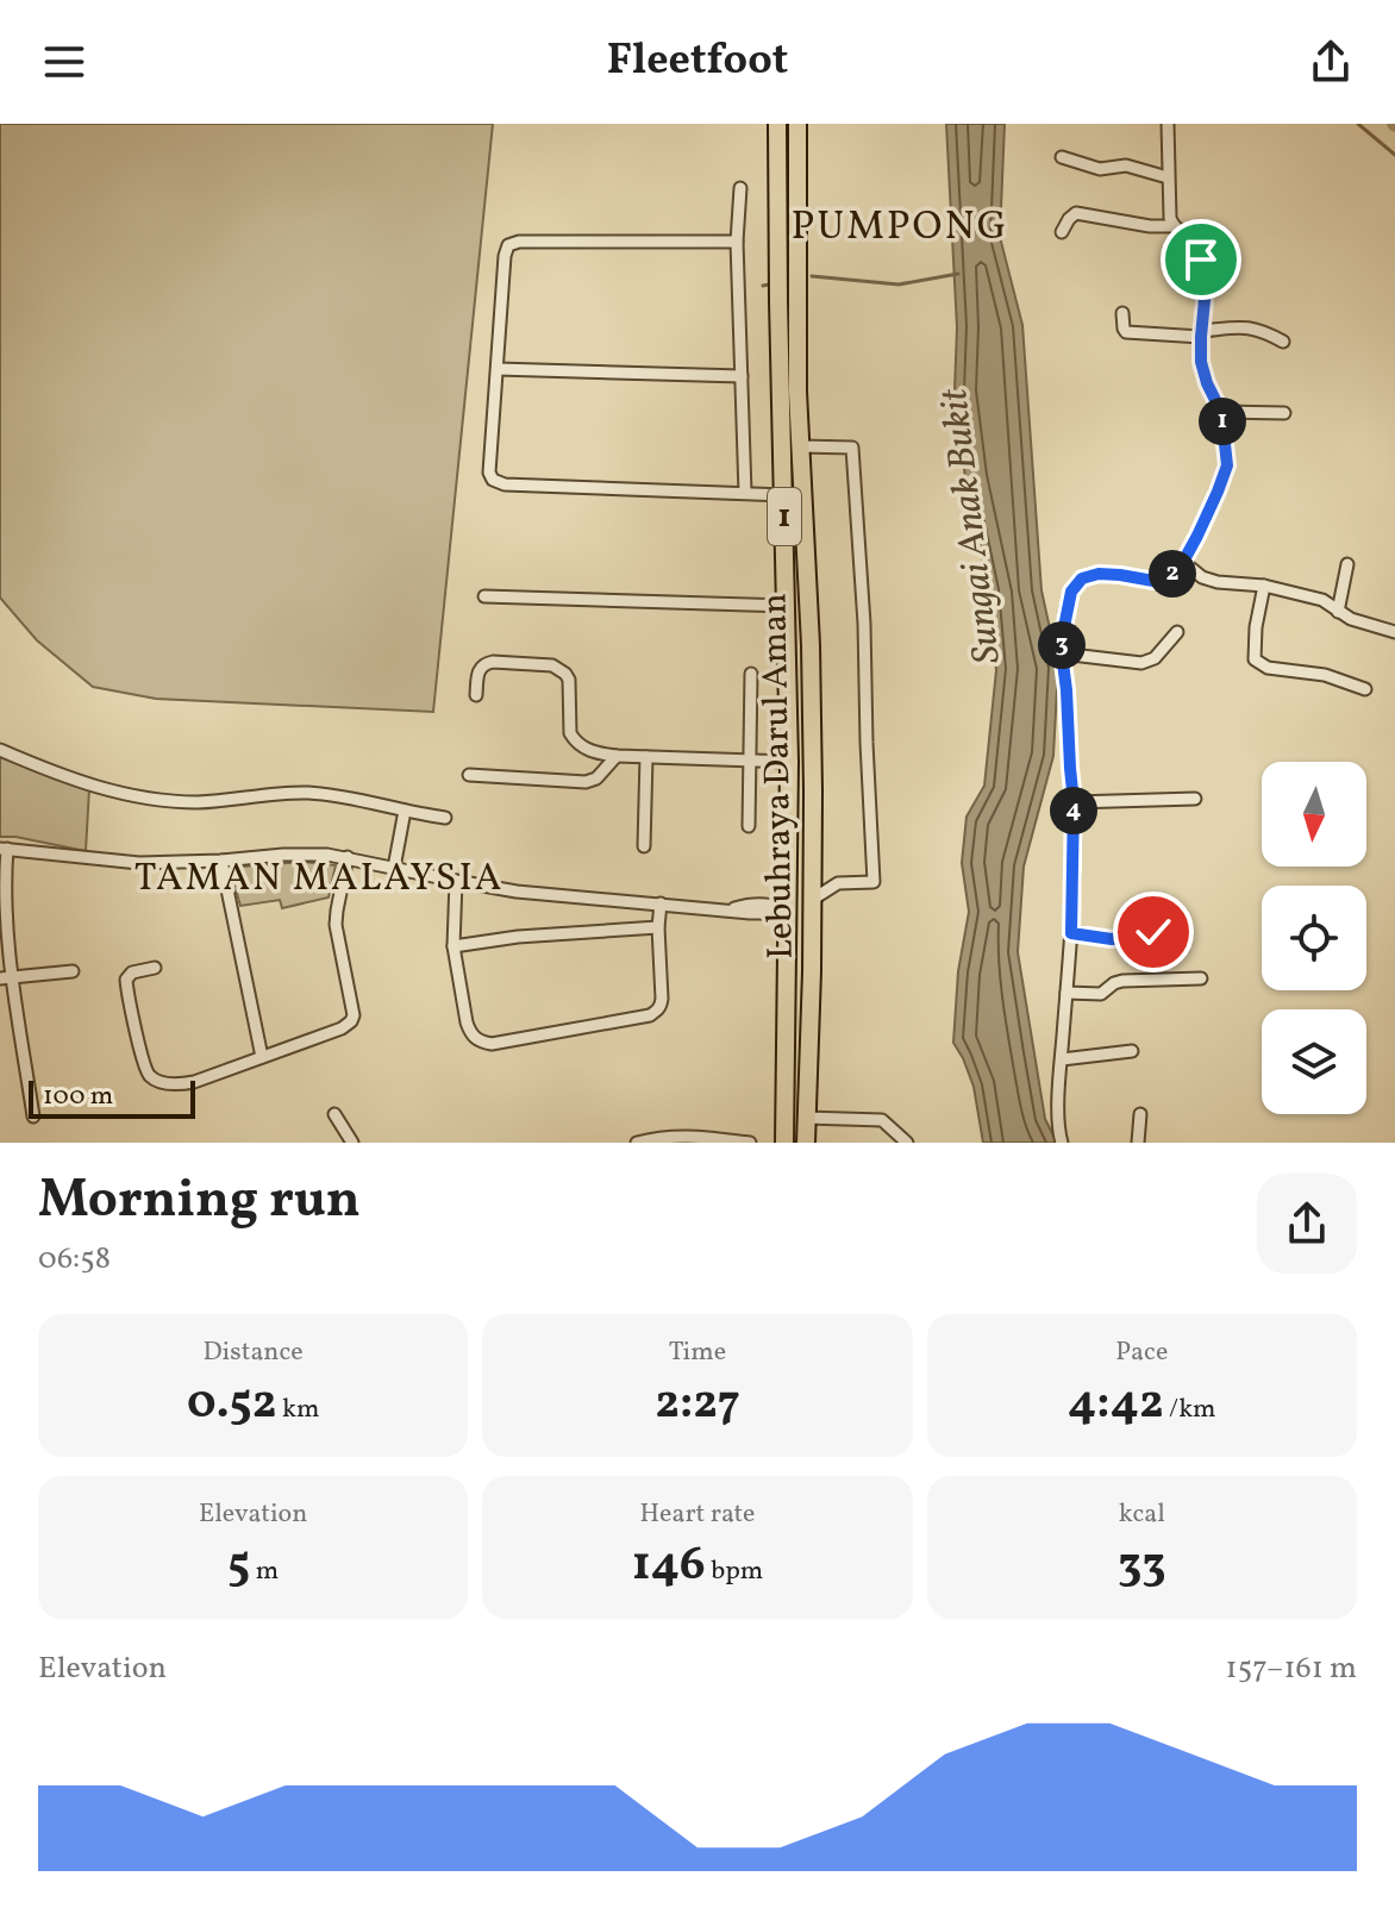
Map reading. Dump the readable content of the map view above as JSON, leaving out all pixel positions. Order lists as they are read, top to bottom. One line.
{"streets":{"highway":["1","Lebuhraya Darul Aman"]},"districts":["PUMPONG","TAMAN MALAYSIA"],"water":["Sungai Anak Bukit"],"scale_bar":"100 m","north":"bottom","page":{"header":"Fleetfoot","pins":["1","2","3","4"],"scale":"100 m","heading":["Morning run","06:58"],"stats":[["Distance","0.52 km"],["Time","2:27"],["Pace","4:42 /km"],["Elevation","5 m"],["Heart rate","146 bpm"],["kcal","33"]],"chart":["Elevation","157–161 m"]}}
